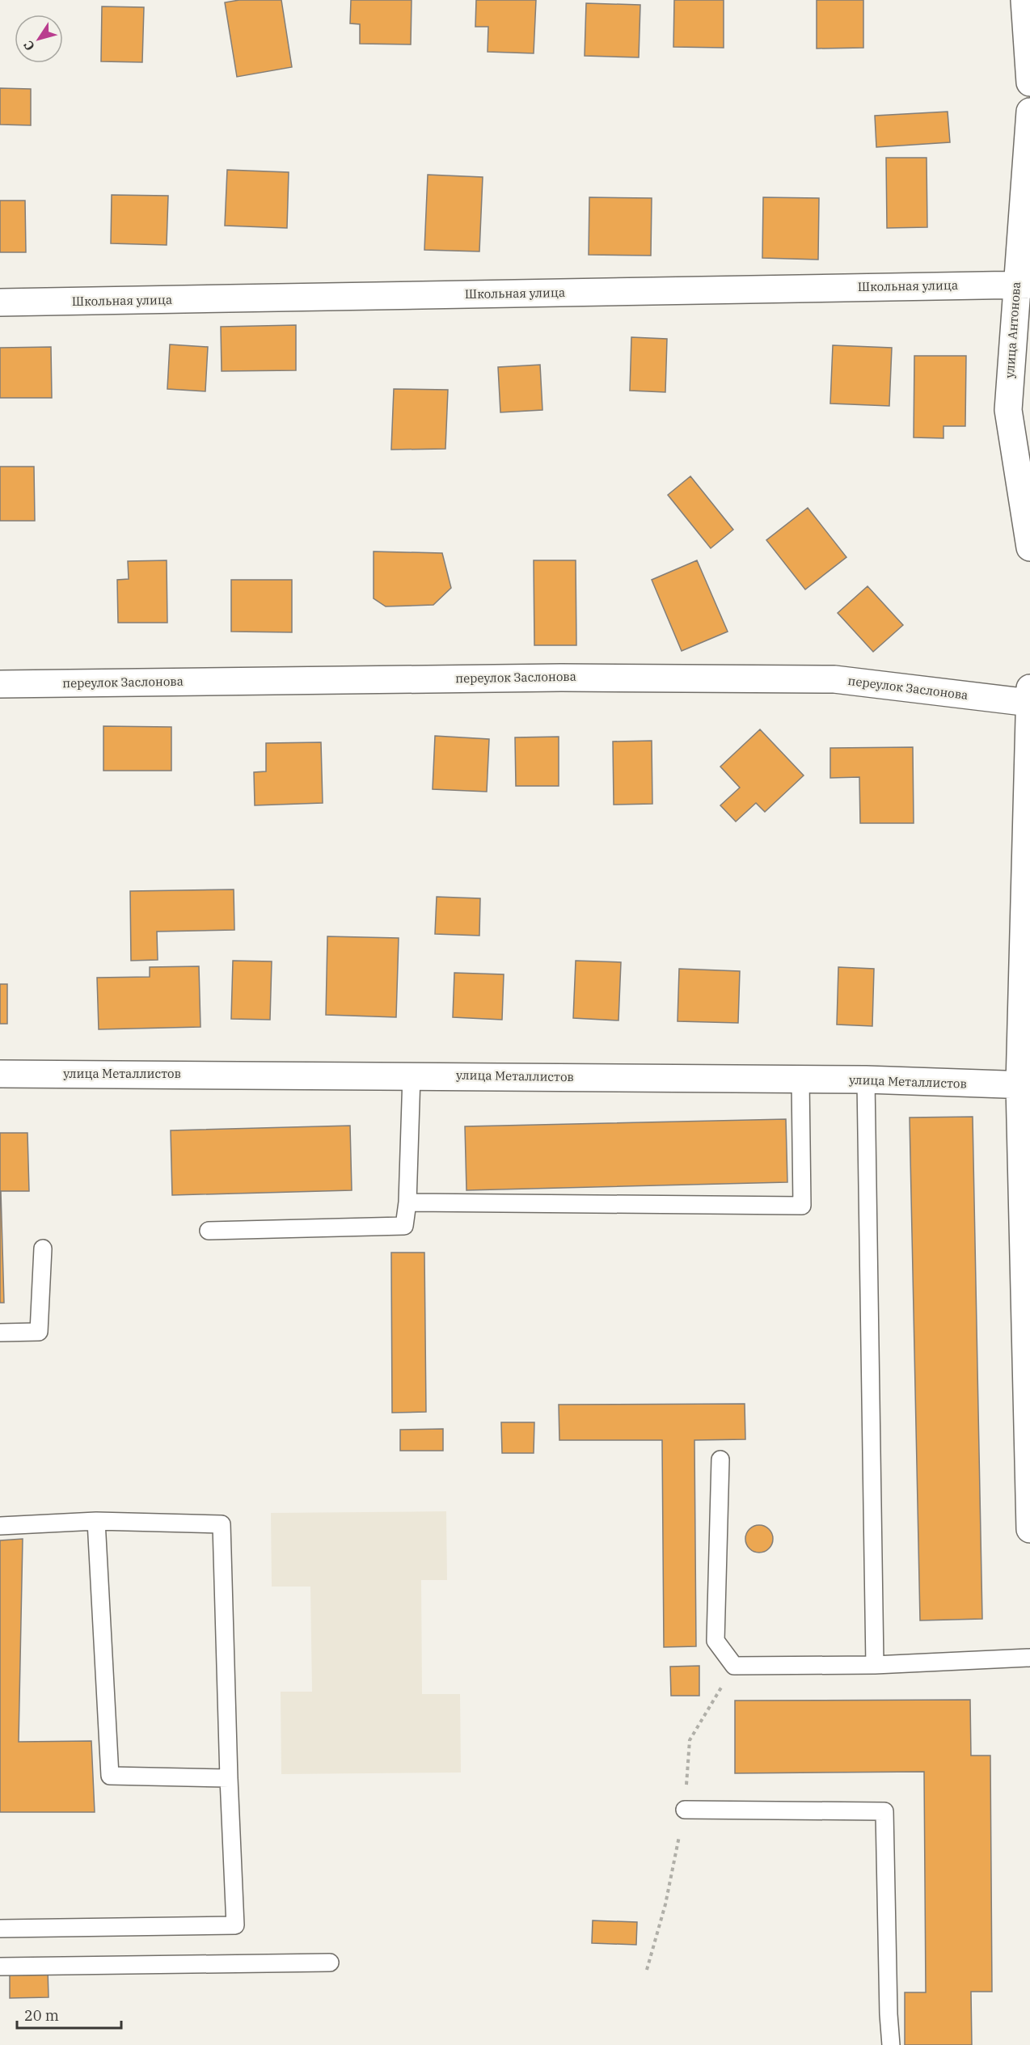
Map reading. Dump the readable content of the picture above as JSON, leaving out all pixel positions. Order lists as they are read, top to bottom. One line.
{"streets":{"street":["Школьная улица","улица Антонова","переулок Заслонова","улица Металлистов"]},"crossings":[["Школьная улица","улица Антонова"]],"scale_bar":"20 m","north":"bottom left"}
